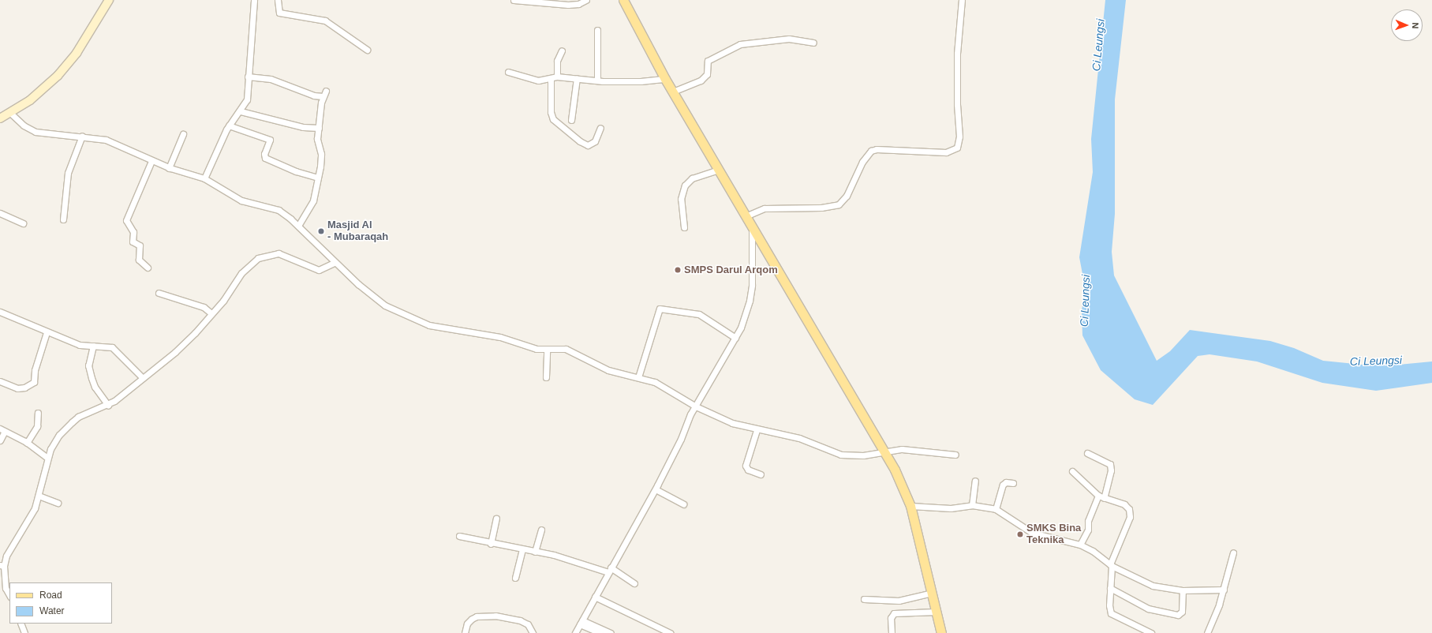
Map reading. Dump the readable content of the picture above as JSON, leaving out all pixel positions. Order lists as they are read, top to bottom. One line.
{"water":["Ci Leungsi"],"places":["Masjid Al - Mubaraqah","SMPS Darul Arqom","SMKS Bina Teknika"],"legend":["Road","Water"],"north":"right"}
